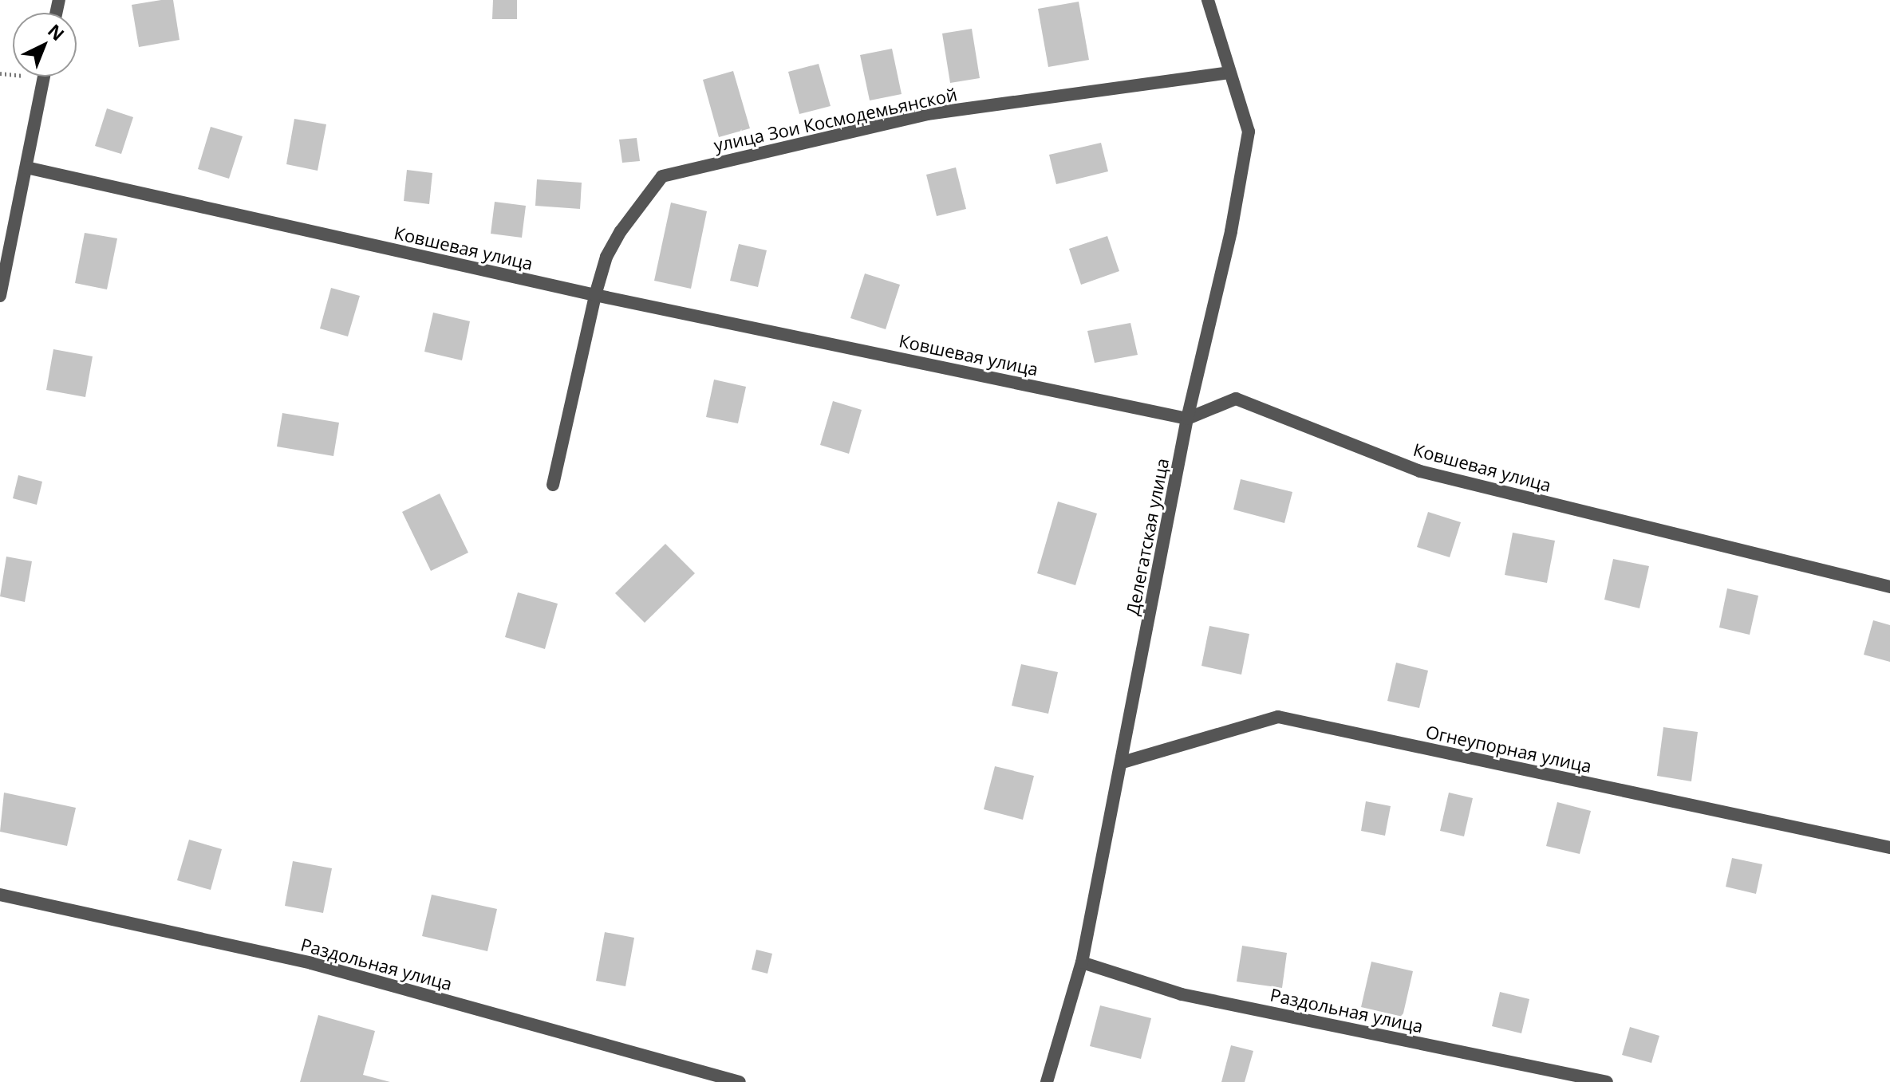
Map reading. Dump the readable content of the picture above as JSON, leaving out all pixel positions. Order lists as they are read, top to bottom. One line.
{"streets":{"street":["улица Зои Космодемьянской","Ковшевая улица","Делегатская улица","Огнеупорная улица","Раздольная улица"]},"crossings":[["улица Зои Космодемьянской","Ковшевая улица"],["улица Зои Космодемьянской","Делегатская улица"],["Ковшевая улица","Делегатская улица"],["Делегатская улица","Огнеупорная улица"],["Делегатская улица","Раздольная улица"]],"north":"top right"}
